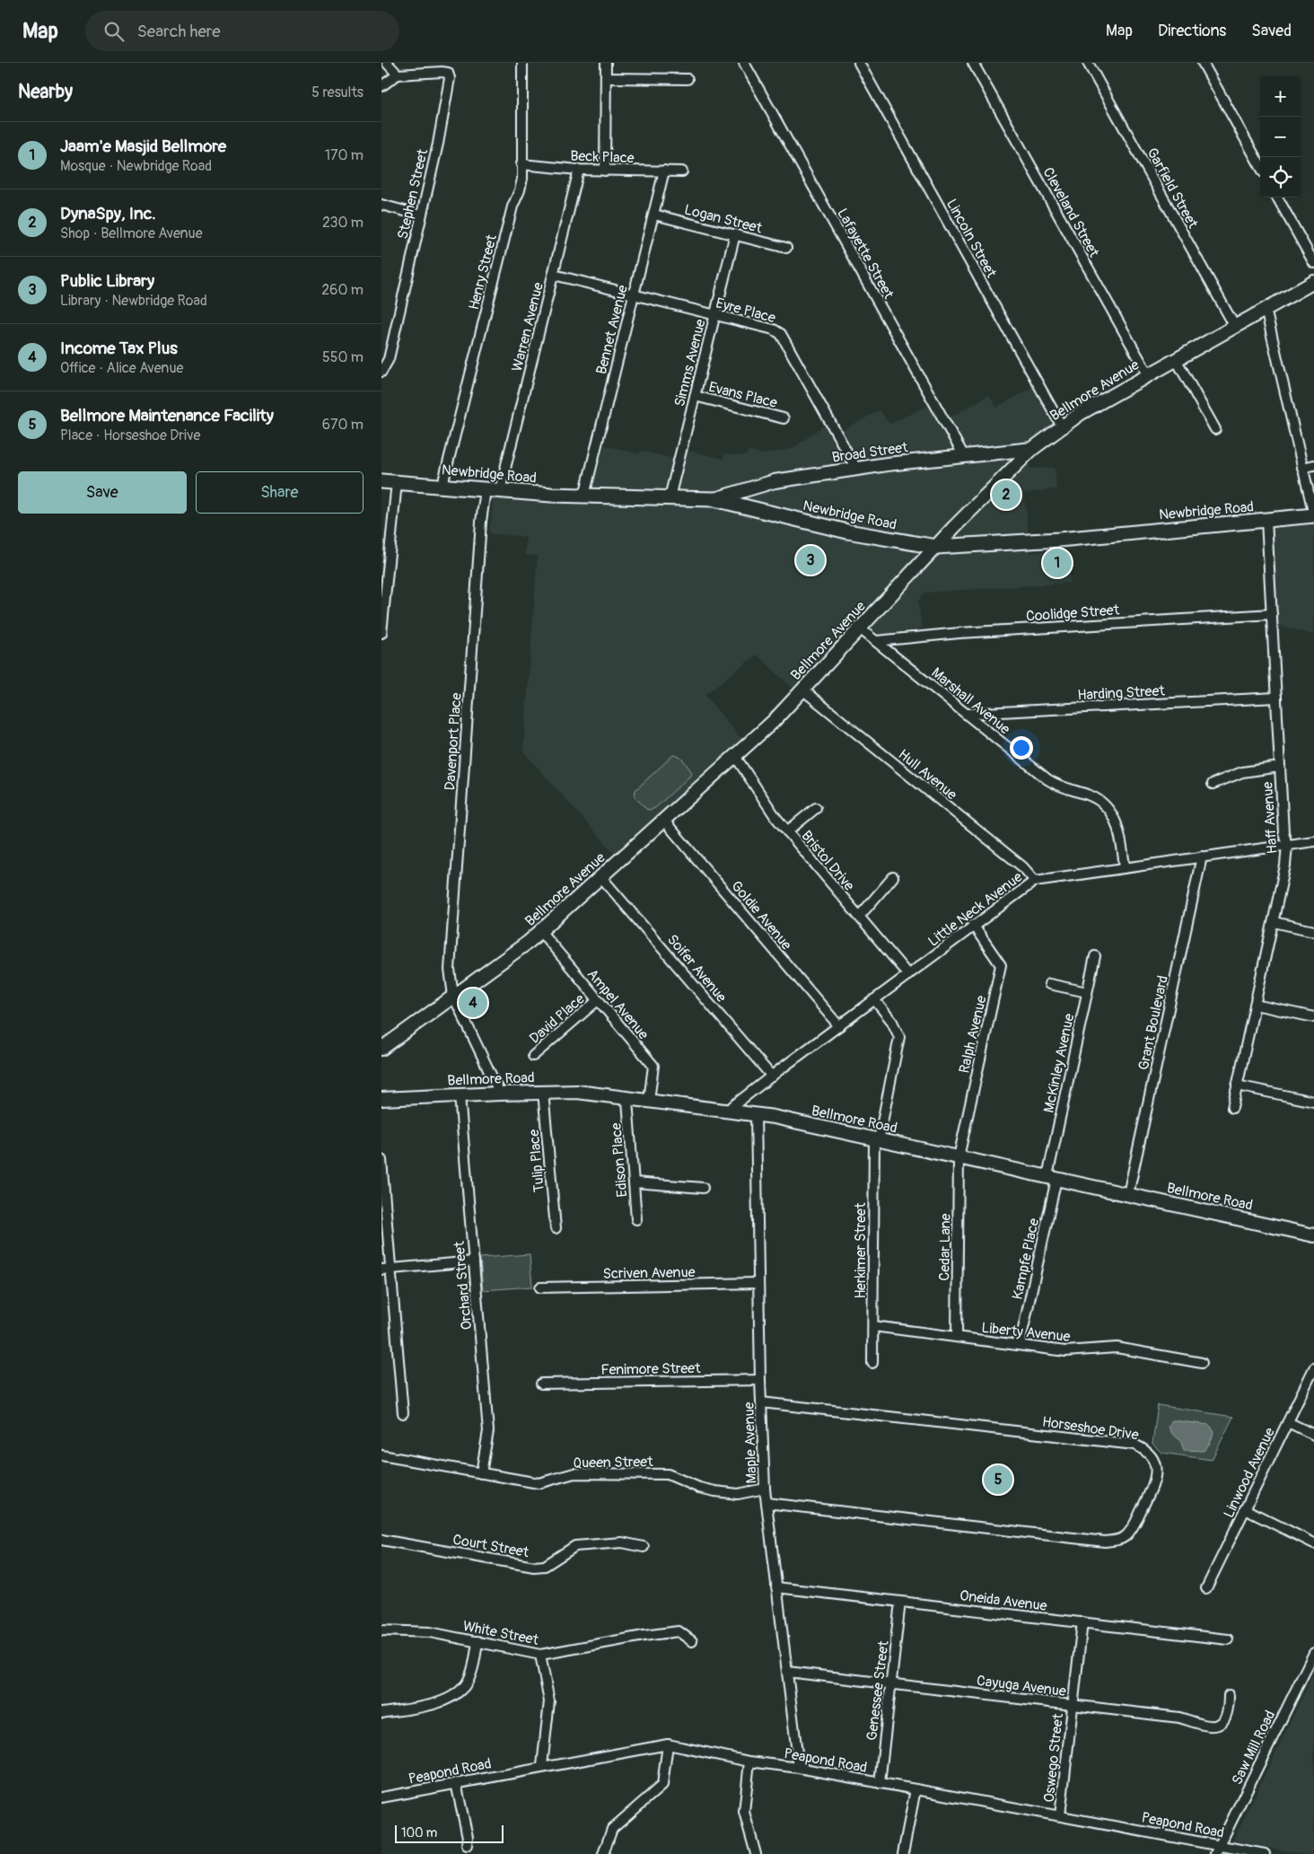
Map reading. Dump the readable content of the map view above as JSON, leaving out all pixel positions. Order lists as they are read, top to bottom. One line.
{"streets":{"main road":["Bellmore Avenue","Broad Street","Newbridge Road","Bellmore Road"],"street":["Beck Place","Garfield Street","Stephen Street","Cleveland Street","Logan Street","Lincoln Street","Lafayette Street","Henry Street","Eyre Place","Warren Avenue","Bennet Avenue","Simms Avenue","Evans Place","Coolidge Street","Harding Street","Marshall Avenue","Davenport Place","Hull Avenue","Haff Avenue","Bristol Drive","Little Neck Avenue","Goldie Avenue","Soifer Avenue","Ampel Avenue","David Place","Grant Boulevard","Ralph Avenue","McKinley Avenue","Edison Place","Tulip Place","Cedar Lane","Herkimer Street","Kampfe Place","Scriven Avenue","Orchard Street","Liberty Avenue","Fenimore Street","Horseshoe Drive","Maple Avenue","Queen Street","Linwood Avenue","Court Street","Oneida Avenue","White Street","Cayuga Avenue","Genessee Street","Saw Mill Road","Oswego Street","Peapond Road"]},"crossings":[["Beck Place","Henry Street"],["Beck Place","Warren Avenue"],["Beck Place","Bennet Avenue"],["Garfield Street","Bellmore Avenue"],["Cleveland Street","Bellmore Avenue"],["Logan Street","Bennet Avenue"],["Logan Street","Simms Avenue"],["Lincoln Street","Bellmore Avenue"],["Lafayette Street","Broad Street"],["Henry Street","Newbridge Road"],["Eyre Place","Warren Avenue"],["Eyre Place","Bennet Avenue"],["Eyre Place","Simms Avenue"],["Eyre Place","Broad Street"],["Warren Avenue","Newbridge Road"],["Bennet Avenue","Newbridge Road"],["Simms Avenue","Evans Place"],["Simms Avenue","Newbridge Road"],["Bellmore Avenue","Broad Street"],["Bellmore Avenue","Newbridge Road"],["Bellmore Avenue","Marshall Avenue"],["Bellmore Avenue","Davenport Place"],["Bellmore Avenue","Hull Avenue"],["Bellmore Avenue","Bristol Drive"],["Bellmore Avenue","Goldie Avenue"],["Bellmore Avenue","Soifer Avenue"],["Bellmore Avenue","Ampel Avenue"],["Broad Street","Newbridge Road"],["Newbridge Road","Davenport Place"],["Newbridge Road","Haff Avenue"],["Coolidge Street","Marshall Avenue"],["Coolidge Street","Haff Avenue"],["Harding Street","Marshall Avenue"],["Harding Street","Haff Avenue"],["Marshall Avenue","Little Neck Avenue"],["Davenport Place","Bellmore Road"],["Hull Avenue","Little Neck Avenue"],["Haff Avenue","Little Neck Avenue"],["Bristol Drive","Little Neck Avenue"],["Little Neck Avenue","Goldie Avenue"],["Little Neck Avenue","Soifer Avenue"],["Little Neck Avenue","Grant Boulevard"],["Little Neck Avenue","Ralph Avenue"],["Little Neck Avenue","Bellmore Road"],["Little Neck Avenue","Herkimer Street"],["Ampel Avenue","David Place"],["Ampel Avenue","Bellmore Road"],["Grant Boulevard","Bellmore Road"],["Ralph Avenue","Bellmore Road"],["Ralph Avenue","Cedar Lane"],["McKinley Avenue","Bellmore Road"],["McKinley Avenue","Kampfe Place"],["Bellmore Road","Edison Place"],["Bellmore Road","Tulip Place"],["Bellmore Road","Cedar Lane"],["Bellmore Road","Herkimer Street"],["Bellmore Road","Kampfe Place"],["Bellmore Road","Orchard Street"],["Bellmore Road","Maple Avenue"],["Cedar Lane","Liberty Avenue"],["Herkimer Street","Liberty Avenue"],["Kampfe Place","Liberty Avenue"],["Scriven Avenue","Maple Avenue"],["Orchard Street","Queen Street"],["Fenimore Street","Maple Avenue"],["Horseshoe Drive","Maple Avenue"],["Maple Avenue","Queen Street"],["Maple Avenue","Oneida Avenue"],["Maple Avenue","Cayuga Avenue"],["Maple Avenue","Peapond Road"],["Oneida Avenue","Genessee Street"],["Oneida Avenue","Oswego Street"],["Cayuga Avenue","Genessee Street"],["Cayuga Avenue","Oswego Street"],["Genessee Street","Peapond Road"],["Saw Mill Road","Peapond Road"],["Oswego Street","Peapond Road"]],"scale_bar":"100 m","page":{"header":"Map","search":"Search here","nav":["Map","Directions","Saved"],"heading":["Nearby","5 results"],"map_buttons":["+","−"],"list":[{"mark":"1","name":"Jaam'e Masjid Bellmore","note":"Mosque · Newbridge Road","value":"170 m"},{"mark":"2","name":"DynaSpy, Inc.","note":"Shop · Bellmore Avenue","value":"230 m"},{"mark":"3","name":"Public Library","note":"Library · Newbridge Road","value":"260 m"},{"mark":"4","name":"Income Tax Plus","note":"Office · Alice Avenue","value":"550 m"},{"mark":"5","name":"Bellmore Maintenance Facility","note":"Place · Horseshoe Drive","value":"670 m"}],"buttons":["Save","Share"],"pins":["2","3","1","4","5"],"scale":"100 m"}}
